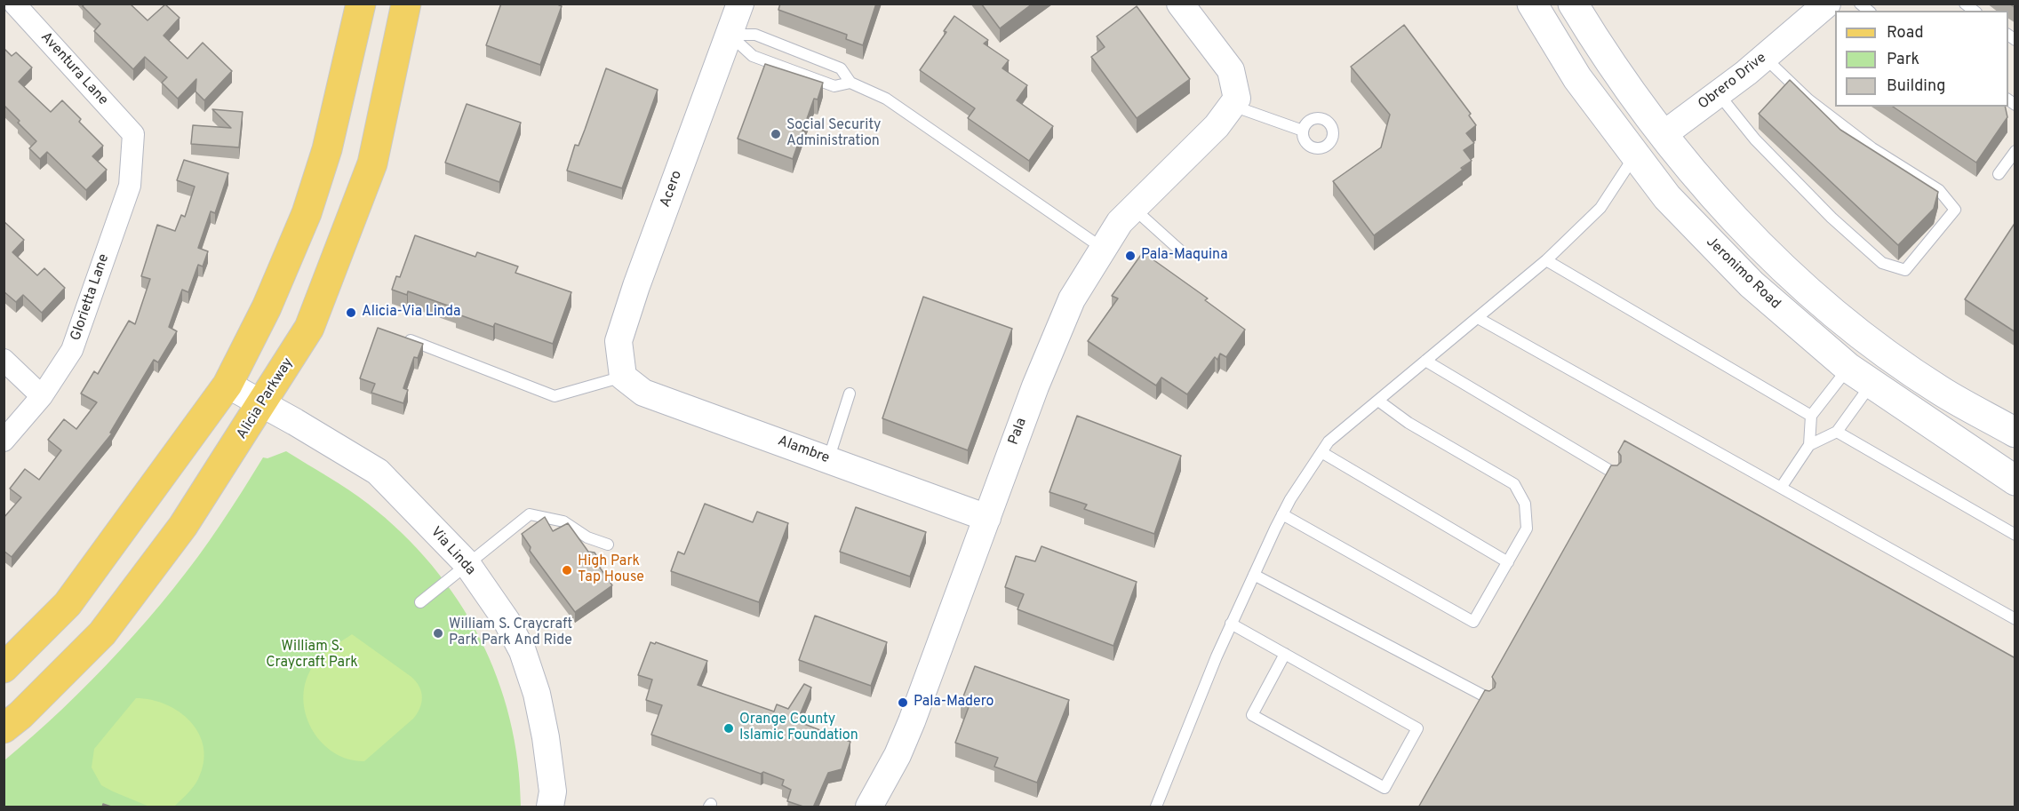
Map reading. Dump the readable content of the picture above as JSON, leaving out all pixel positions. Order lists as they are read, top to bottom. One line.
{"streets":{"main road":["Jeronimo Road","Alicia Parkway"],"street":["Aventura Lane","Obrero Drive","Acero","Glorietta Lane","Pala","Alambre","Via Linda"]},"crossings":[["Aventura Lane","Glorietta Lane"],["Obrero Drive","Jeronimo Road"],["Acero","Alambre"],["Alicia Parkway","Via Linda"],["Pala","Alambre"]],"parks":["William S. Craycraft Park"],"places":["Social Security Administration","Pala-Maquina","Alicia-Via Linda","High Park Tap House","William S. Craycraft Park Park And Ride","Pala-Madero","Orange County Islamic Foundation"],"legend":["Road","Park","Building"]}
